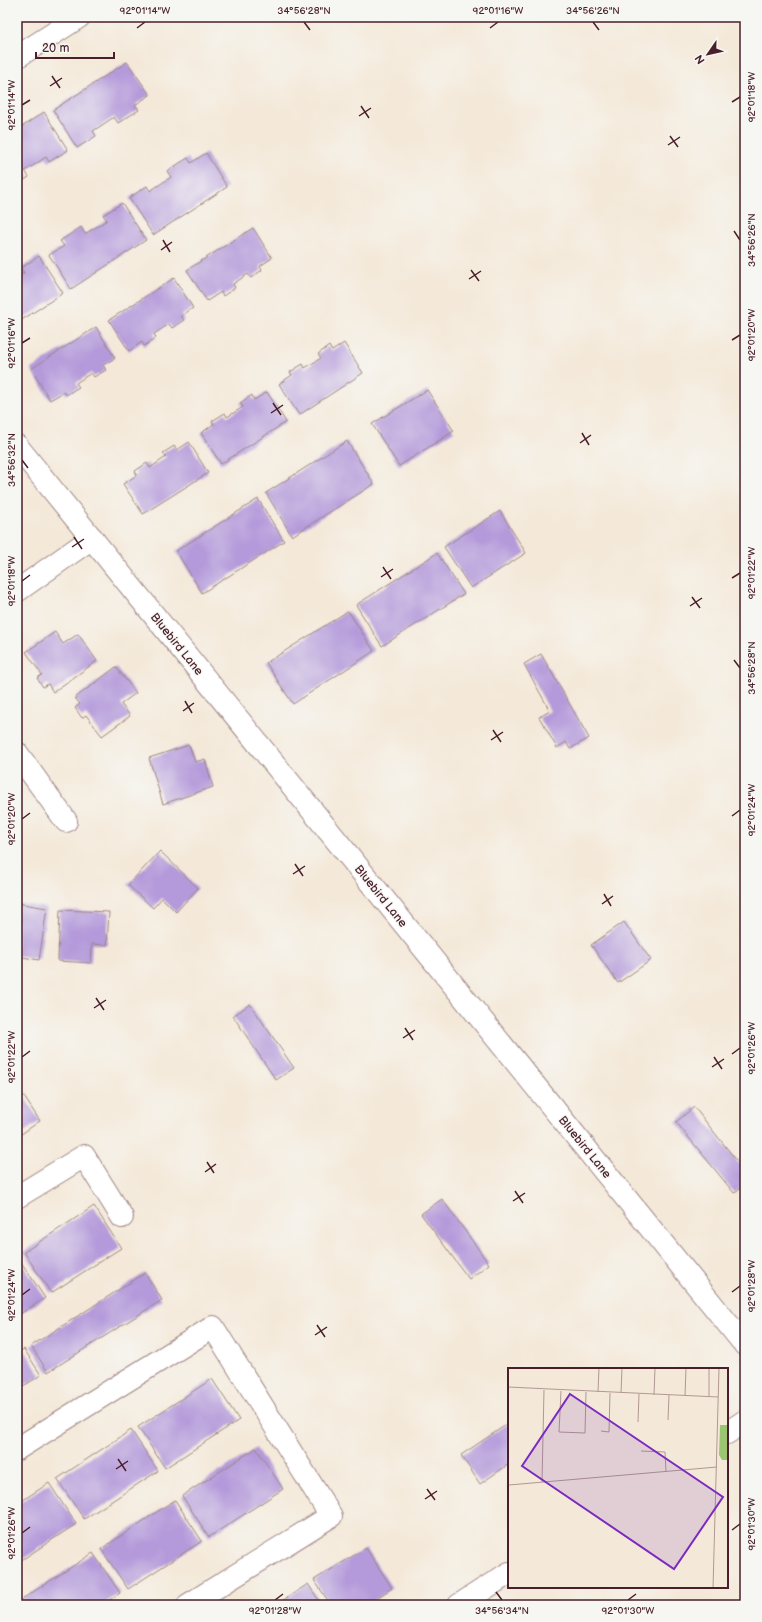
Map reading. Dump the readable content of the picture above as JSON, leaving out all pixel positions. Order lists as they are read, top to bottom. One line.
{"streets":{"street":["Bluebird Lane"]},"scale_bar":"20 m","north":"bottom left","coordinates":["92°01'14\"W","34°56'28\"N","92°01'16\"W","34°56'26\"N","92°01'18\"W","92°01'20\"W","34°56'32\"N","92°01'22\"W","92°01'24\"W","92°01'26\"W","92°01'28\"W","92°01'30\"W","34°56'34\"N"]}
